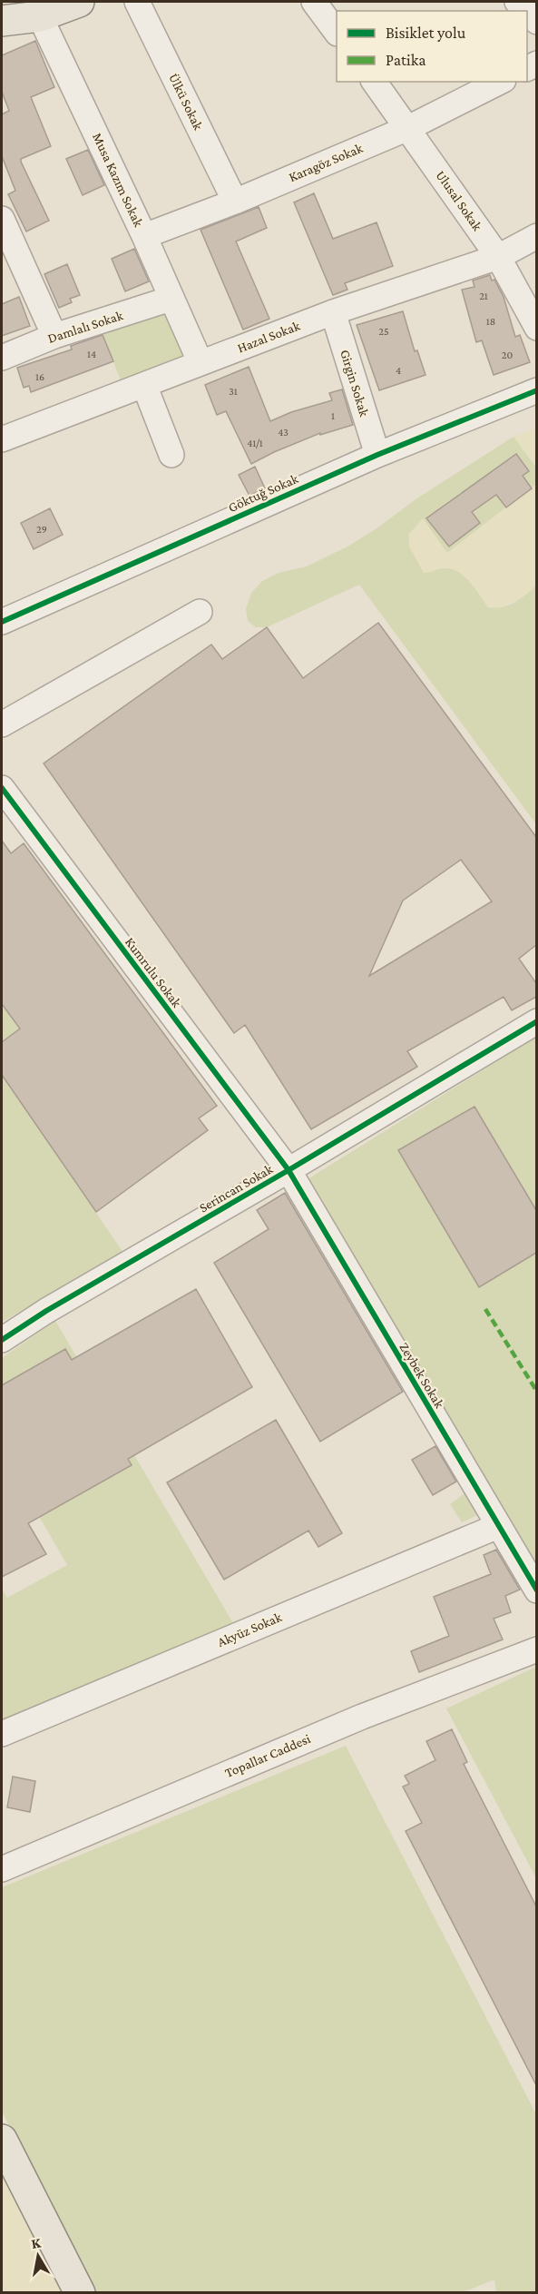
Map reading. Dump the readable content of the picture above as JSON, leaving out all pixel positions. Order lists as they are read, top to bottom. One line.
{"streets":{"street":["Ülkü Sokak","Karagöz Sokak","Musa Kazım Sokak","Ulusal Sokak","Damlalı Sokak","Hazal Sokak","Girgin Sokak","Göktuğ Sokak","Kumrulu Sokak","Serincan Sokak","Zeybek Sokak","Akyüz Sokak","Topallar Caddesi"]},"crossings":[["Ülkü Sokak","Karagöz Sokak"],["Karagöz Sokak","Musa Kazım Sokak"],["Karagöz Sokak","Ulusal Sokak"],["Musa Kazım Sokak","Damlalı Sokak"],["Musa Kazım Sokak","Hazal Sokak"],["Ulusal Sokak","Hazal Sokak"],["Hazal Sokak","Girgin Sokak"],["Girgin Sokak","Göktuğ Sokak"],["Kumrulu Sokak","Serincan Sokak"],["Kumrulu Sokak","Zeybek Sokak"],["Serincan Sokak","Zeybek Sokak"],["Zeybek Sokak","Akyüz Sokak"]],"house_numbers":["21","18","25","14","20","4","16","31","1","43","41/1","29"],"legend":["Bisiklet yolu","Patika"],"north":"top"}
